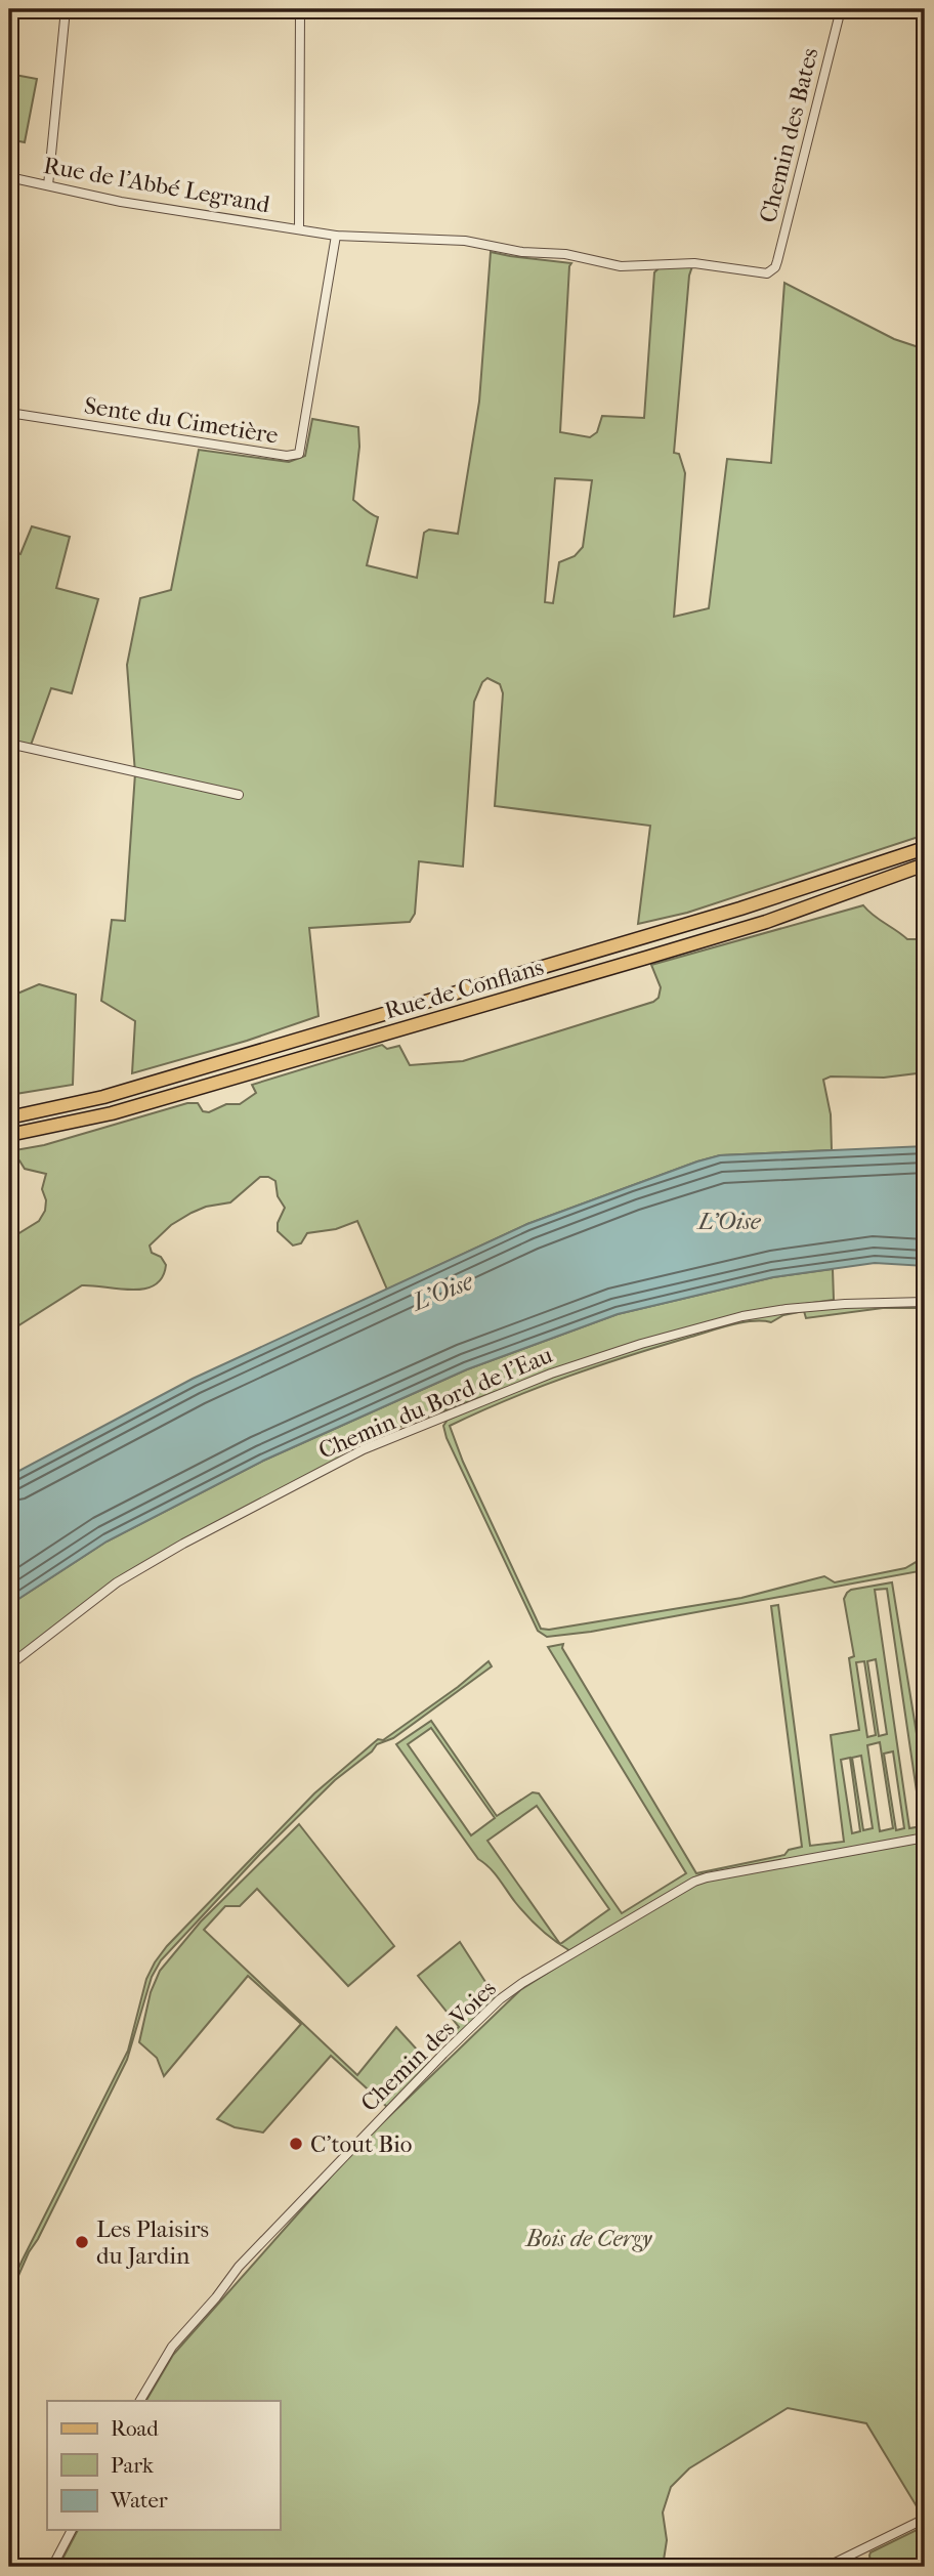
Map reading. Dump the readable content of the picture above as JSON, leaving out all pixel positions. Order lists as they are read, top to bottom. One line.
{"streets":{"main road":["Rue de Conflans"],"street":["Chemin des Bates","Rue de l'Abbé Legrand","Sente du Cimetière","Chemin du Bord de l'Eau","Chemin des Voies"]},"crossings":[["Chemin des Bates","Rue de l'Abbé Legrand"],["Rue de l'Abbé Legrand","Sente du Cimetière"]],"water":["L’Oise","L'Oise"],"parks":["Bois de Cergy"],"places":["C'tout Bio","Les Plaisirs du Jardin"],"legend":["Road","Park","Water"]}
